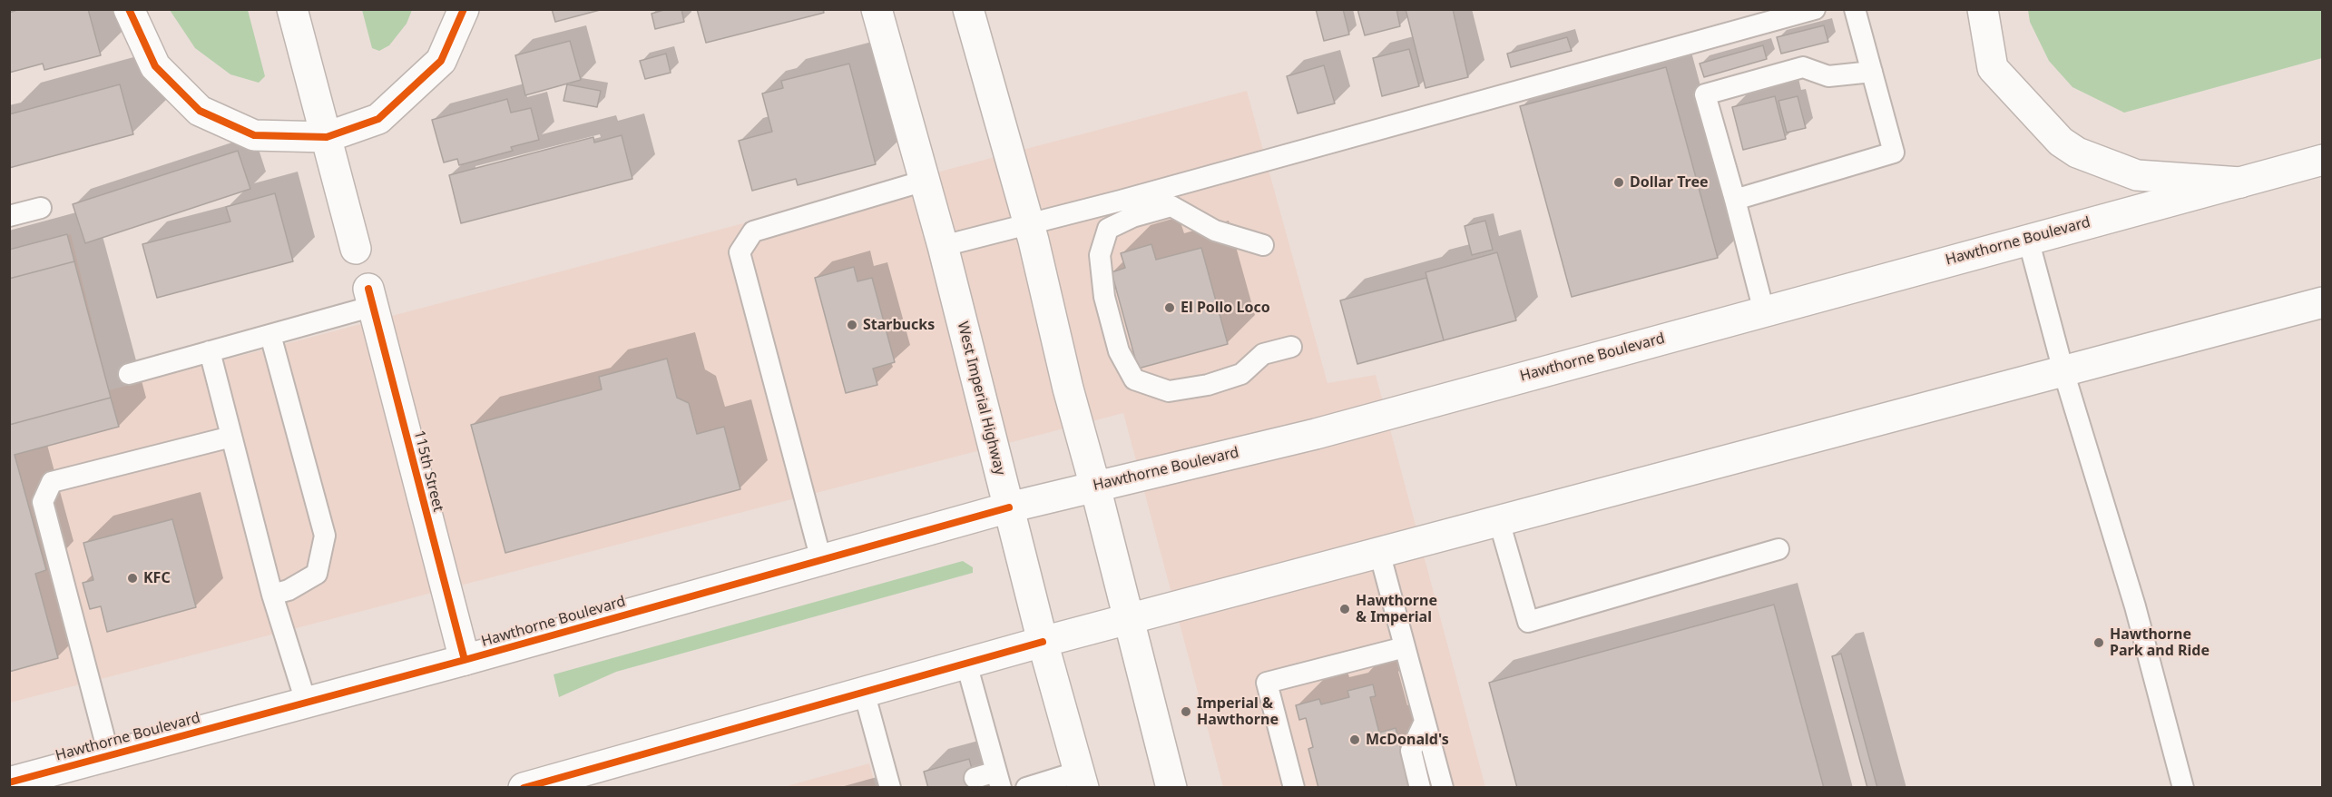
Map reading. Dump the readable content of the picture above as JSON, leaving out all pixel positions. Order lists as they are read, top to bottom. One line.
{"streets":{"main road":["Hawthorne Boulevard","West Imperial Highway","115th Street"]},"crossings":[["Hawthorne Boulevard","West Imperial Highway"],["Hawthorne Boulevard","115th Street"]],"places":["Dollar Tree","El Pollo Loco","Starbucks","KFC","Hawthorne & Imperial","Hawthorne Park and Ride","Imperial & Hawthorne","McDonald's"]}
